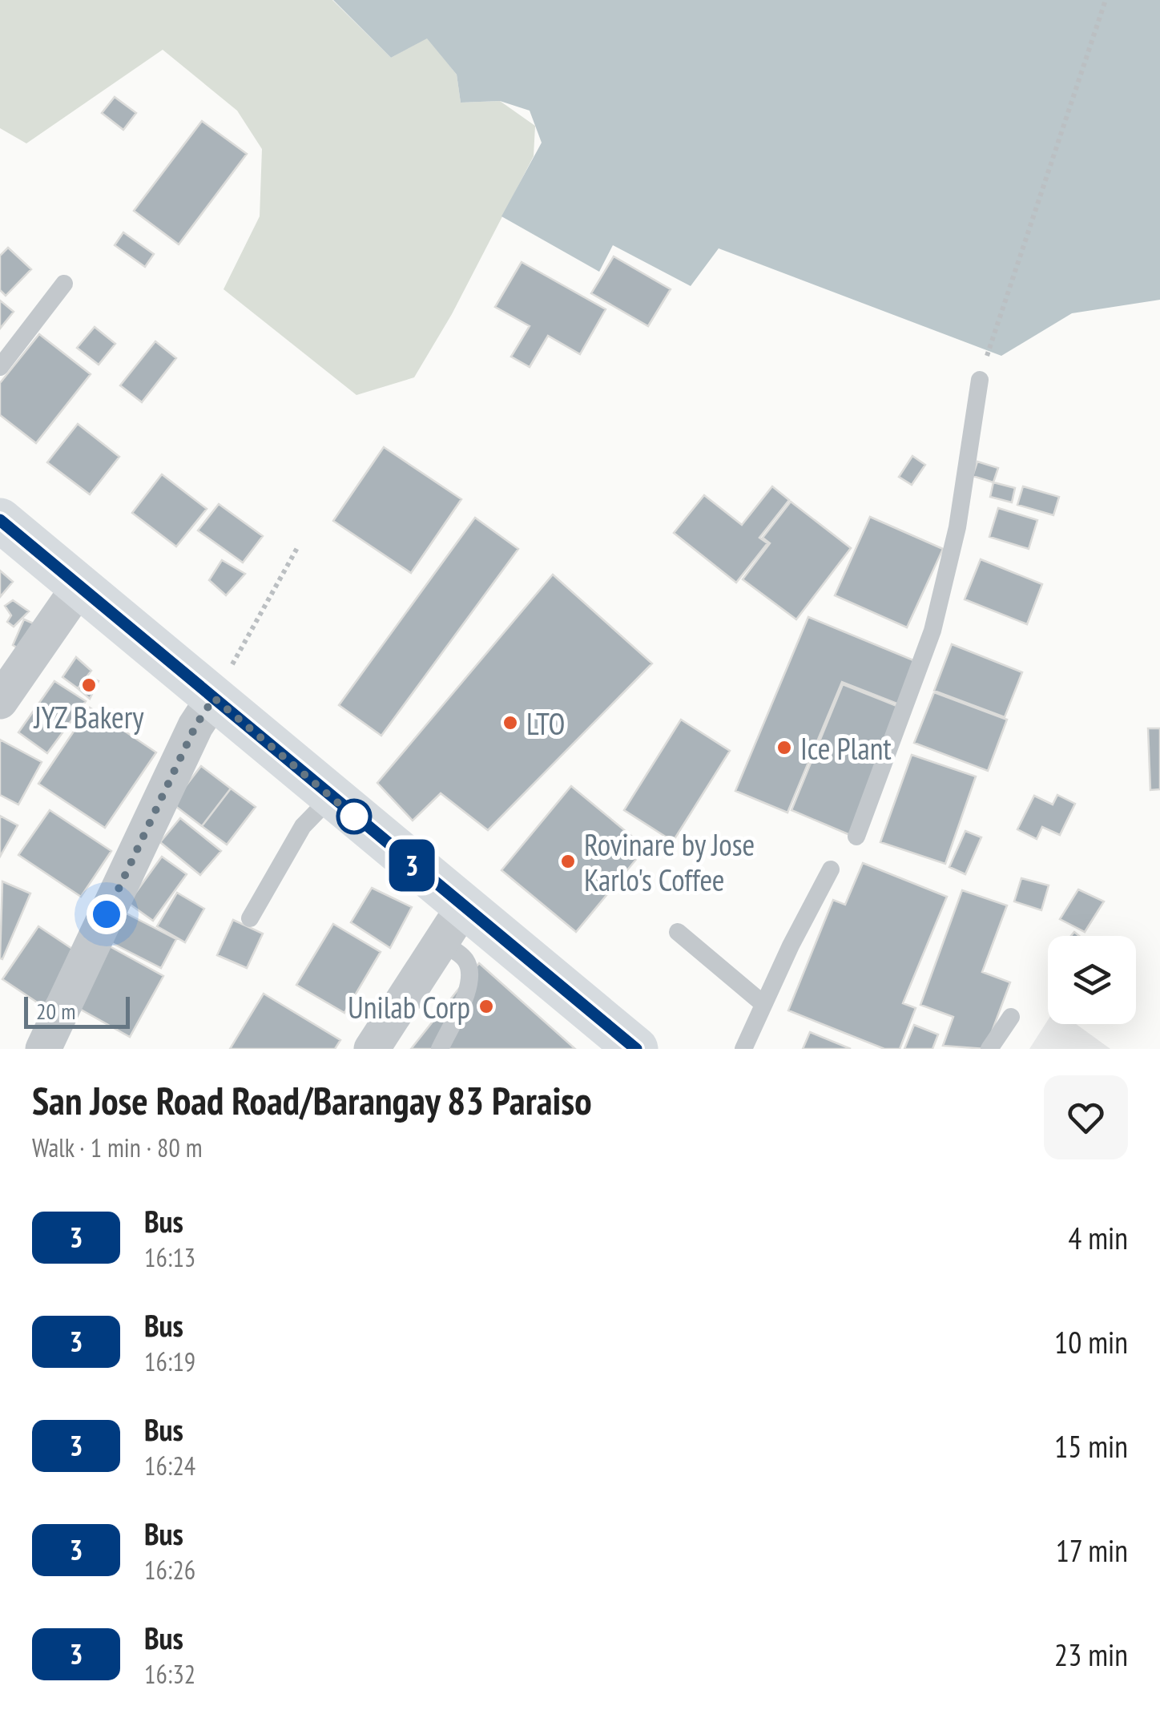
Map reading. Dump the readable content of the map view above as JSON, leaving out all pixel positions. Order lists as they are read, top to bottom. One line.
{"places":["JYZ Bakery","LTO","Ice Plant","Rovinare by Jose Karlo's Coffee","Unilab Corp"],"lines":["bus line 3"],"scale_bar":"20 m","page":{"on_map":"3","scale":"20 m","heading":["San Jose Road Road/Barangay 83 Paraiso","Walk · 1 min · 80 m"],"list":[{"mark":"3","name":"Bus","note":"16:13","value":"4 min"},{"mark":"3","name":"Bus","note":"16:19","value":"10 min"},{"mark":"3","name":"Bus","note":"16:24","value":"15 min"},{"mark":"3","name":"Bus","note":"16:26","value":"17 min"},{"mark":"3","name":"Bus","note":"16:32","value":"23 min"}]}}
